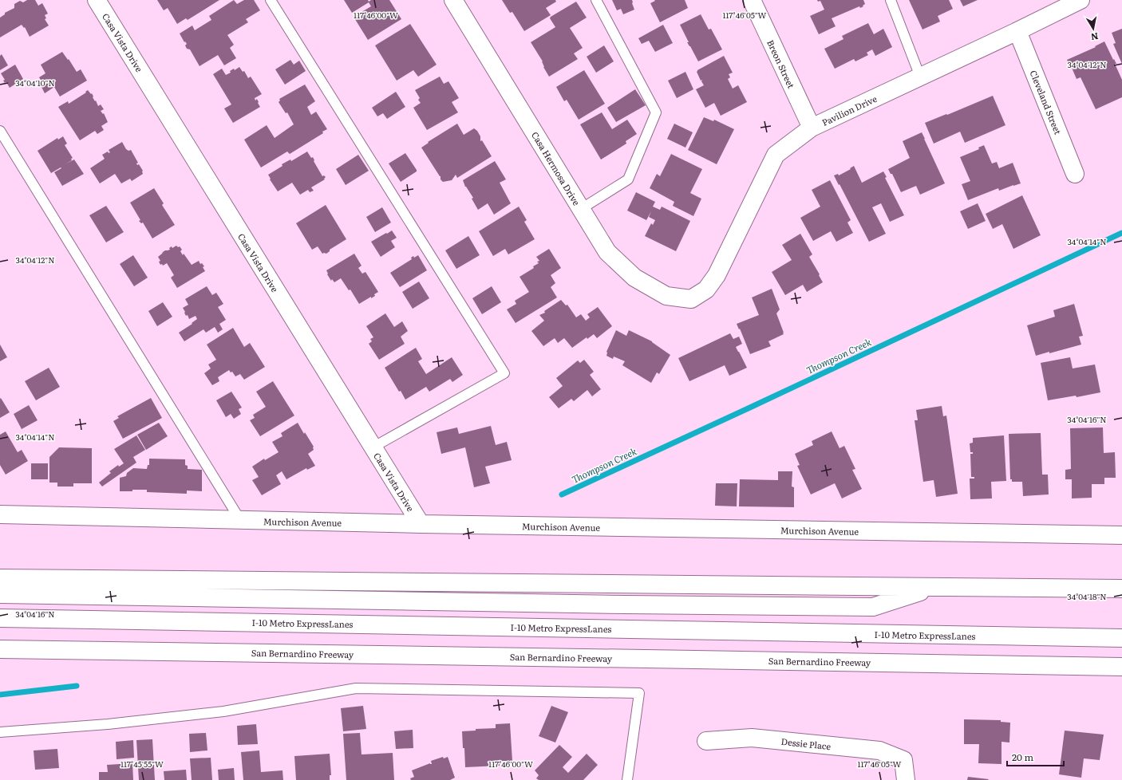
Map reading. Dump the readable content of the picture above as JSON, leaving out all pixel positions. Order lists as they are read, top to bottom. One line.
{"streets":{"main road":["Casa Vista Drive","Breon Street","Cleveland Street","Pavilion Drive","Casa Hermosa Drive","Murchison Avenue","I-10 Metro ExpressLanes","San Bernardino Freeway","Dessie Place"]},"crossings":[["Casa Vista Drive","Murchison Avenue"],["Breon Street","Pavilion Drive"],["Cleveland Street","Pavilion Drive"],["Pavilion Drive","Casa Hermosa Drive"]],"water":["Thompson Creek"],"scale_bar":"20 m","north":"bottom","coordinates":["117°46'00\"W","117°46'05\"W","34°04'12\"N","34°04'10\"N","34°04'14\"N","34°04'16\"N","34°04'18\"N","117°45'55\"W"]}
